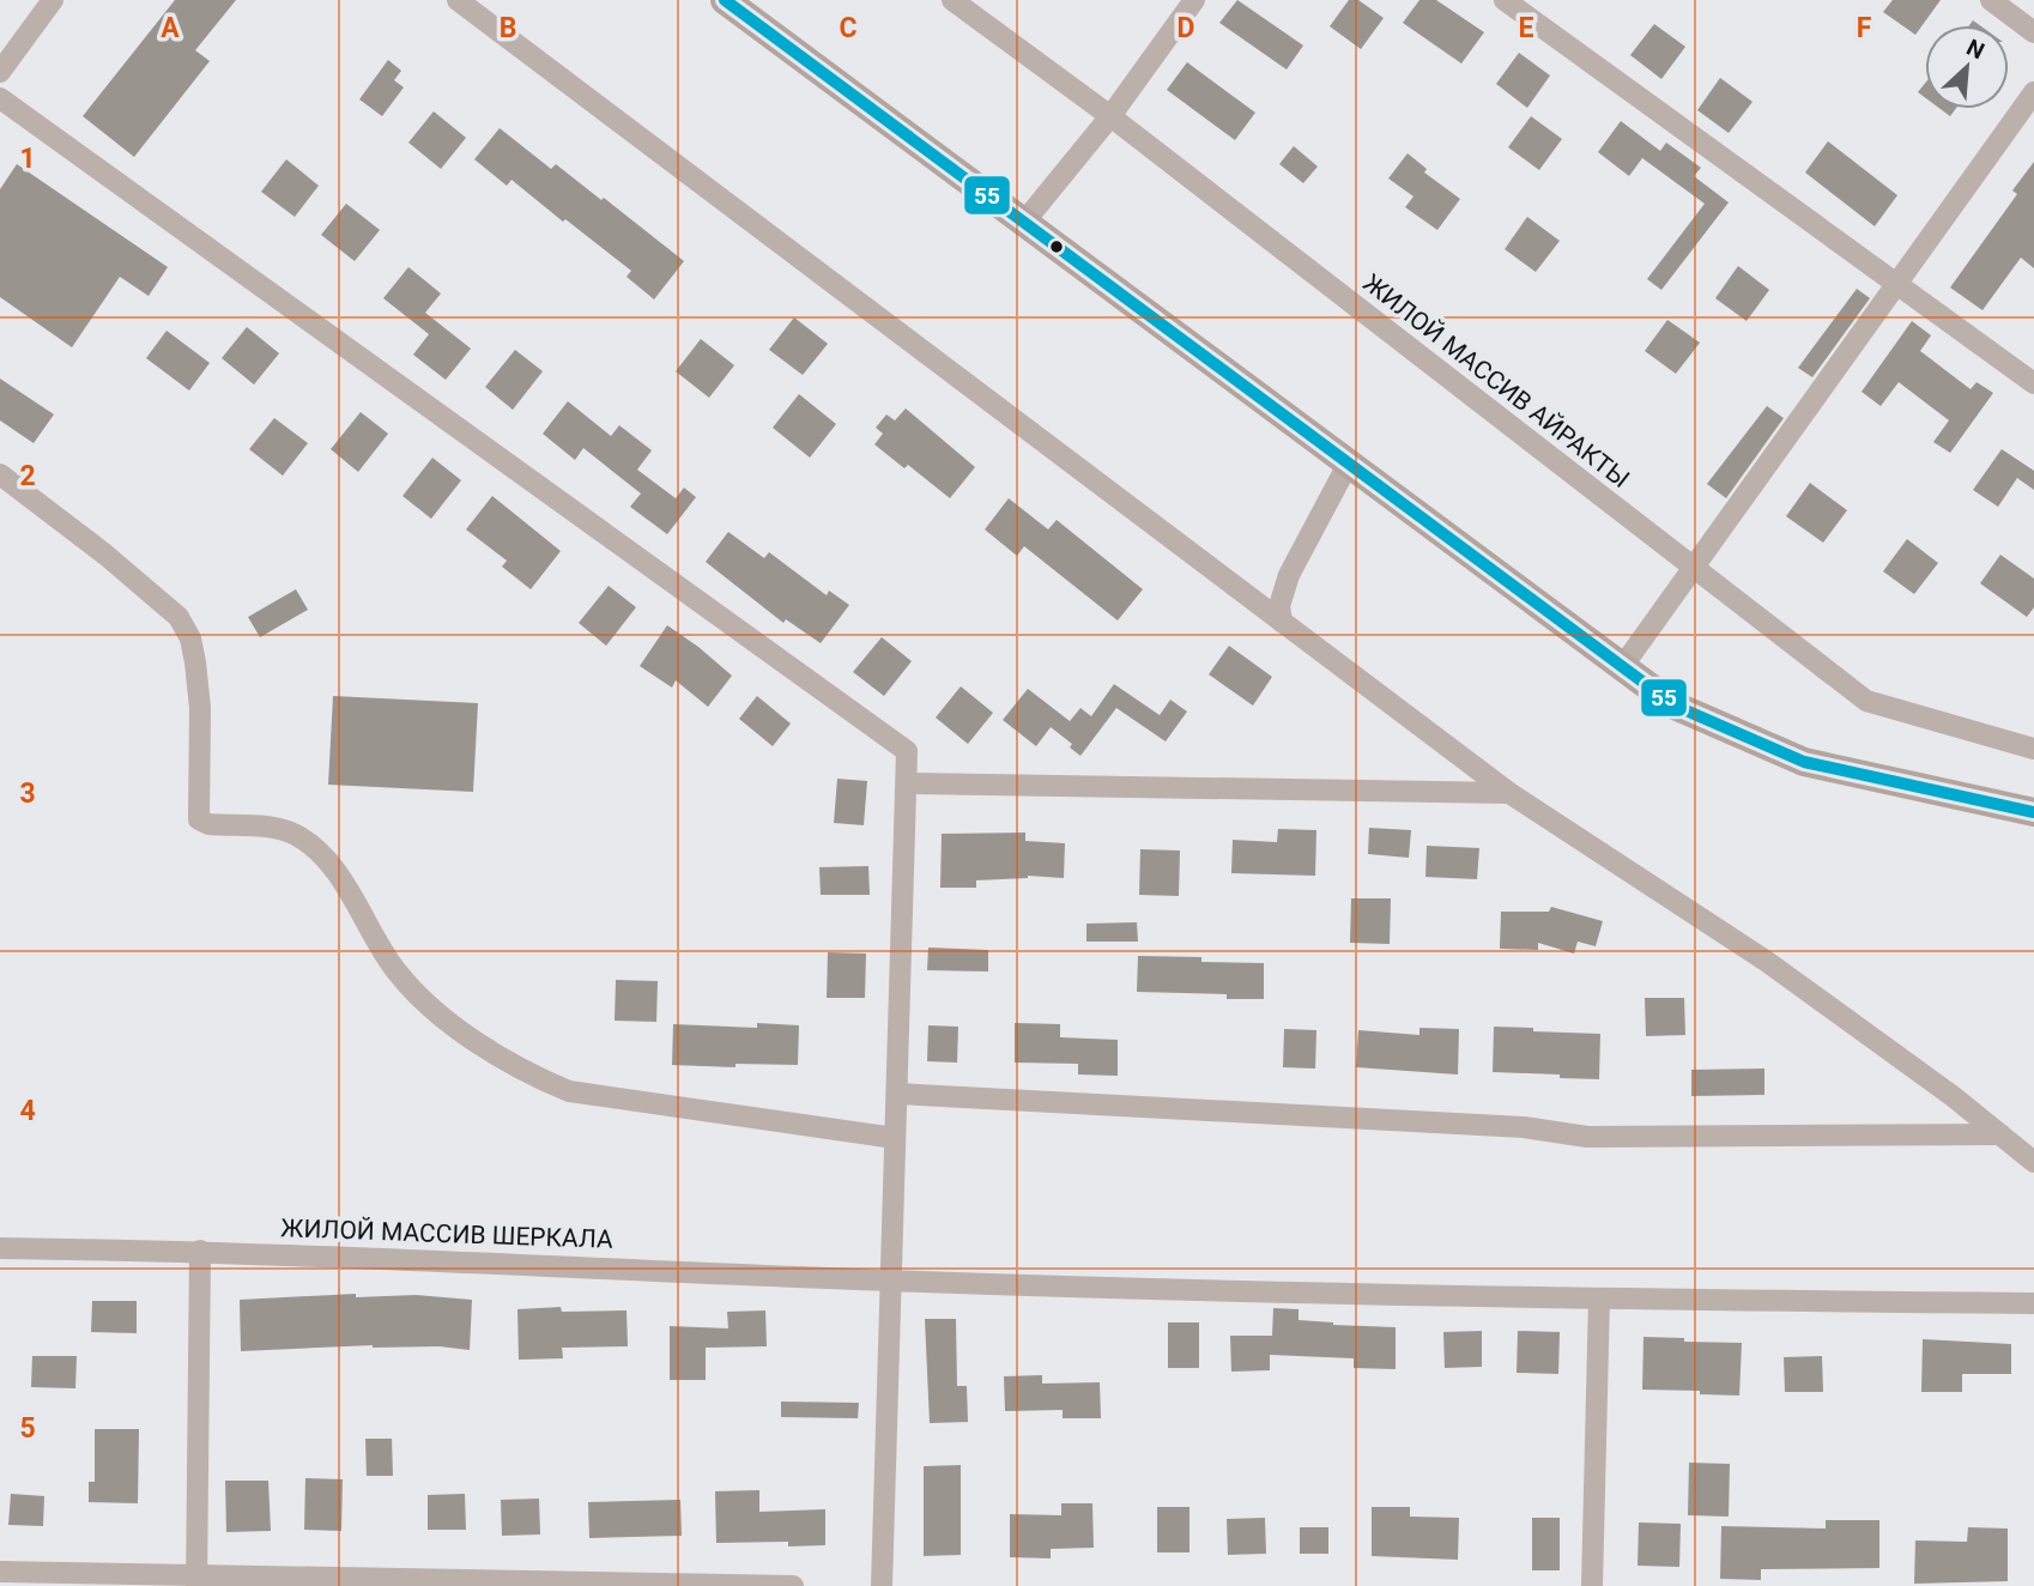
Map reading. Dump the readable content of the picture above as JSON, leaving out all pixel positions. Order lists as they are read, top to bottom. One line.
{"streets":{"street":["ЖИЛОЙ МАССИВ АЙРАКТЫ","ЖИЛОЙ МАССИВ ШЕРКАЛА"]},"lines":["transit line 55"],"north":"top right","grid":{"columns":["A","B","C","D","E","F"],"rows":["1","2","3","4","5"]}}
